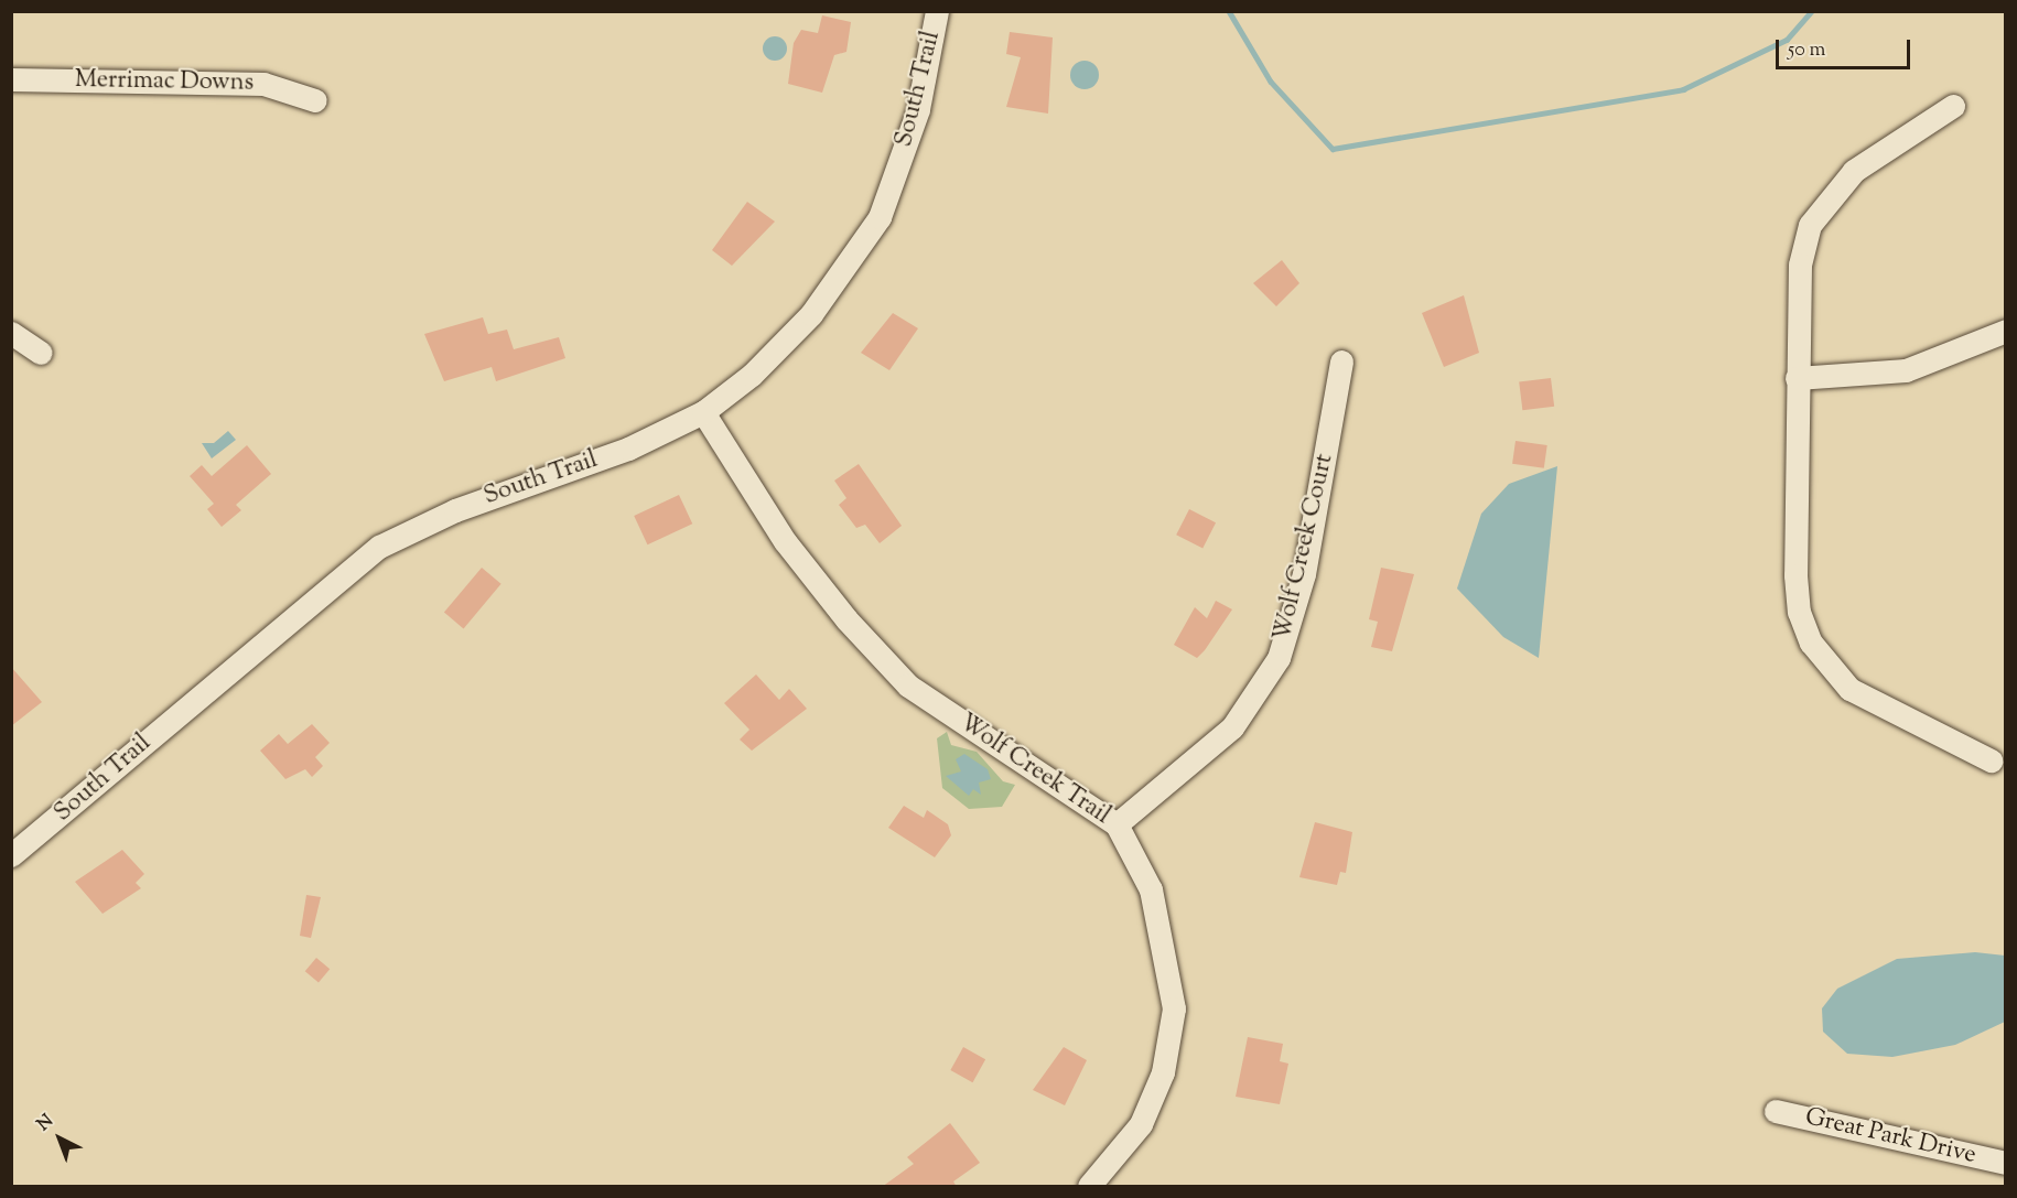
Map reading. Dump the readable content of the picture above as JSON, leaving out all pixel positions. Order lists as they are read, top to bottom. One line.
{"streets":{"street":["Merrimac Downs","South Trail","Wolf Creek Court","Wolf Creek Trail","Great Park Drive"]},"crossings":[["South Trail","Wolf Creek Trail"],["Wolf Creek Court","Wolf Creek Trail"]],"scale_bar":"50 m","north":"top left"}
